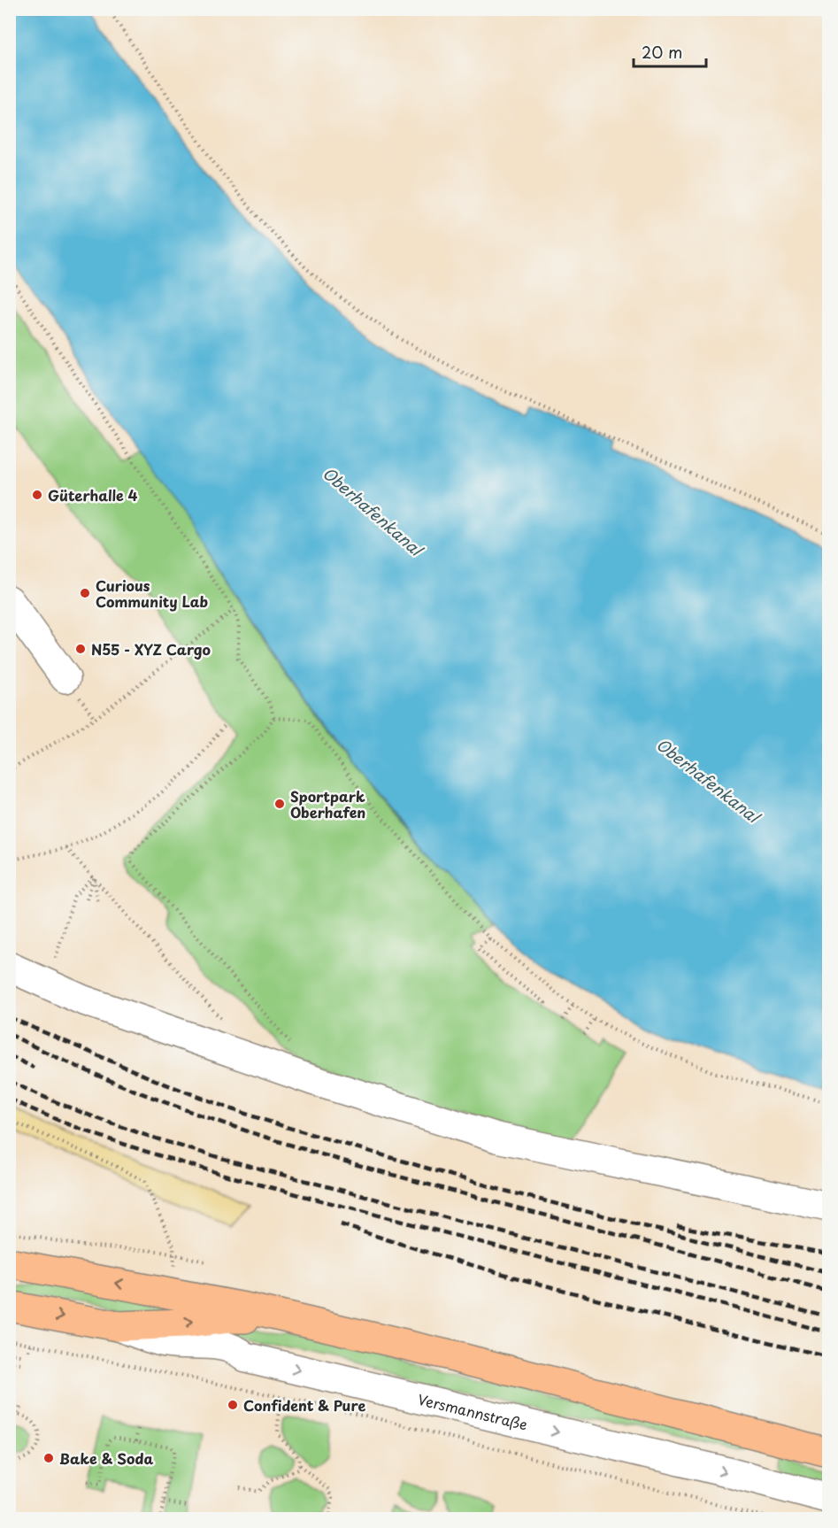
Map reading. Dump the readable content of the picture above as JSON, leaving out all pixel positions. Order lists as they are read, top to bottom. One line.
{"streets":{"main road":["Versmannstraße"]},"water":["Oberhafenkanal"],"places":["Güterhalle 4","Curious Community Lab","N55 - XYZ Cargo","Sportpark Oberhafen","Confident & Pure","Bake & Soda"],"scale_bar":"20 m"}
